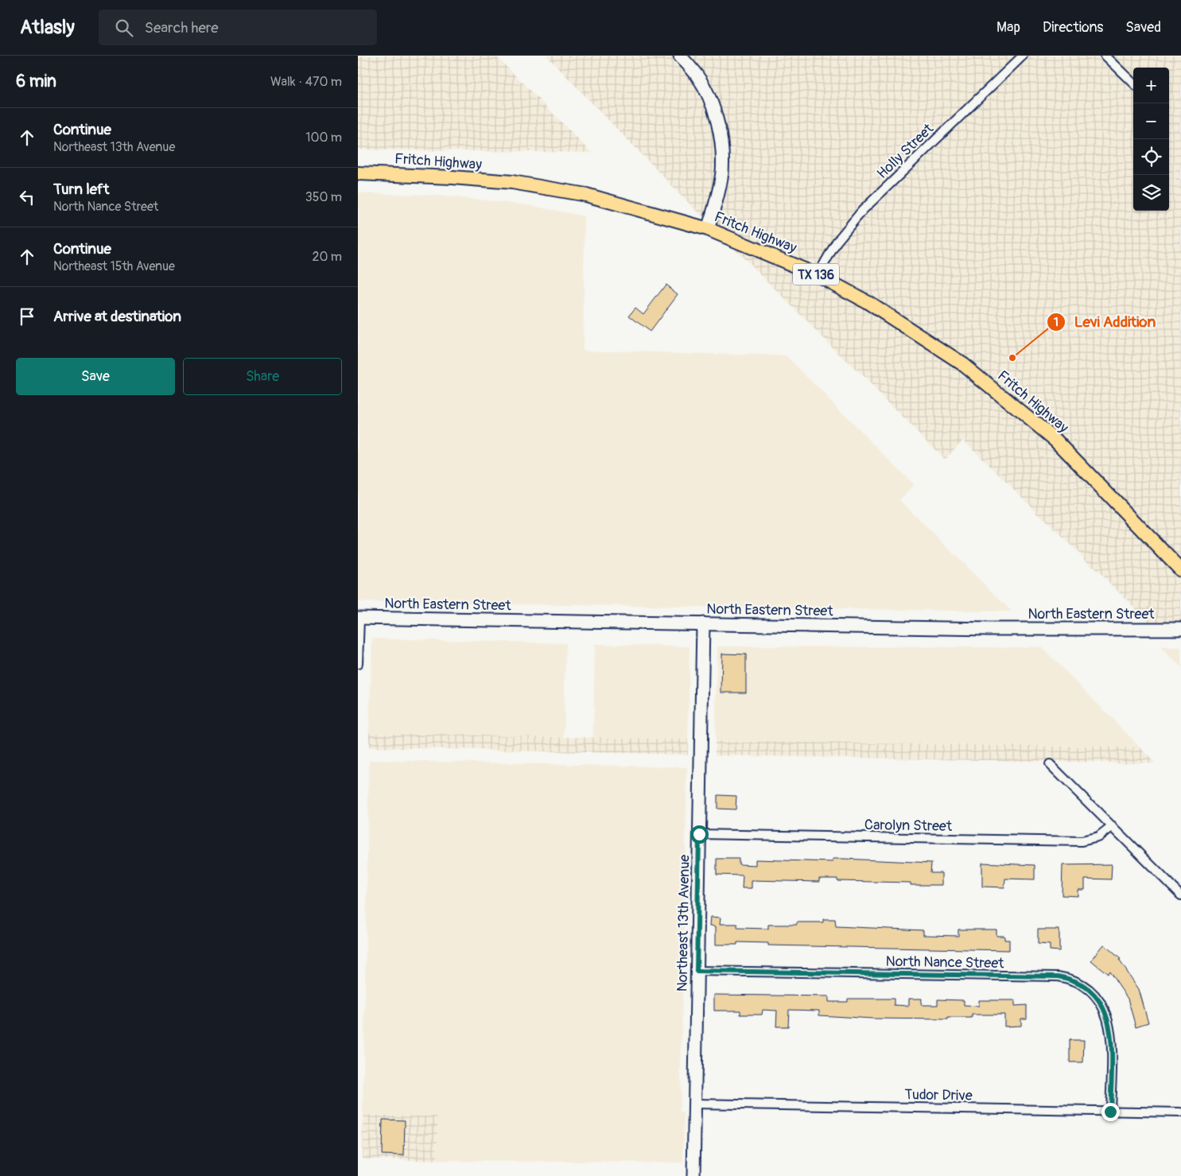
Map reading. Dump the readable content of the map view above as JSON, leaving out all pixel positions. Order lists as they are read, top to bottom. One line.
{"streets":{"main road":["Fritch Highway","TX 136","North Eastern Street","Northeast 13th Avenue"],"street":["Holly Street","Carolyn Street","North Nance Street","Tudor Drive"]},"crossings":[["Holly Street","Fritch Highway"],["North Eastern Street","Northeast 13th Avenue"],["Carolyn Street","Northeast 13th Avenue"],["Northeast 13th Avenue","North Nance Street"],["Northeast 13th Avenue","Tudor Drive"],["North Nance Street","Tudor Drive"]],"places":["Levi Addition"],"page":{"header":"Atlasly","search":"Search here","nav":["Map","Directions","Saved"],"heading":["6 min","Walk · 470 m"],"map_buttons":["+","−"],"list":[["Continue","Northeast 13th Avenue","100 m"],["Turn left","North Nance Street","350 m"],["Continue","Northeast 15th Avenue","20 m"],"Arrive at destination"],"buttons":["Save","Share"]}}
